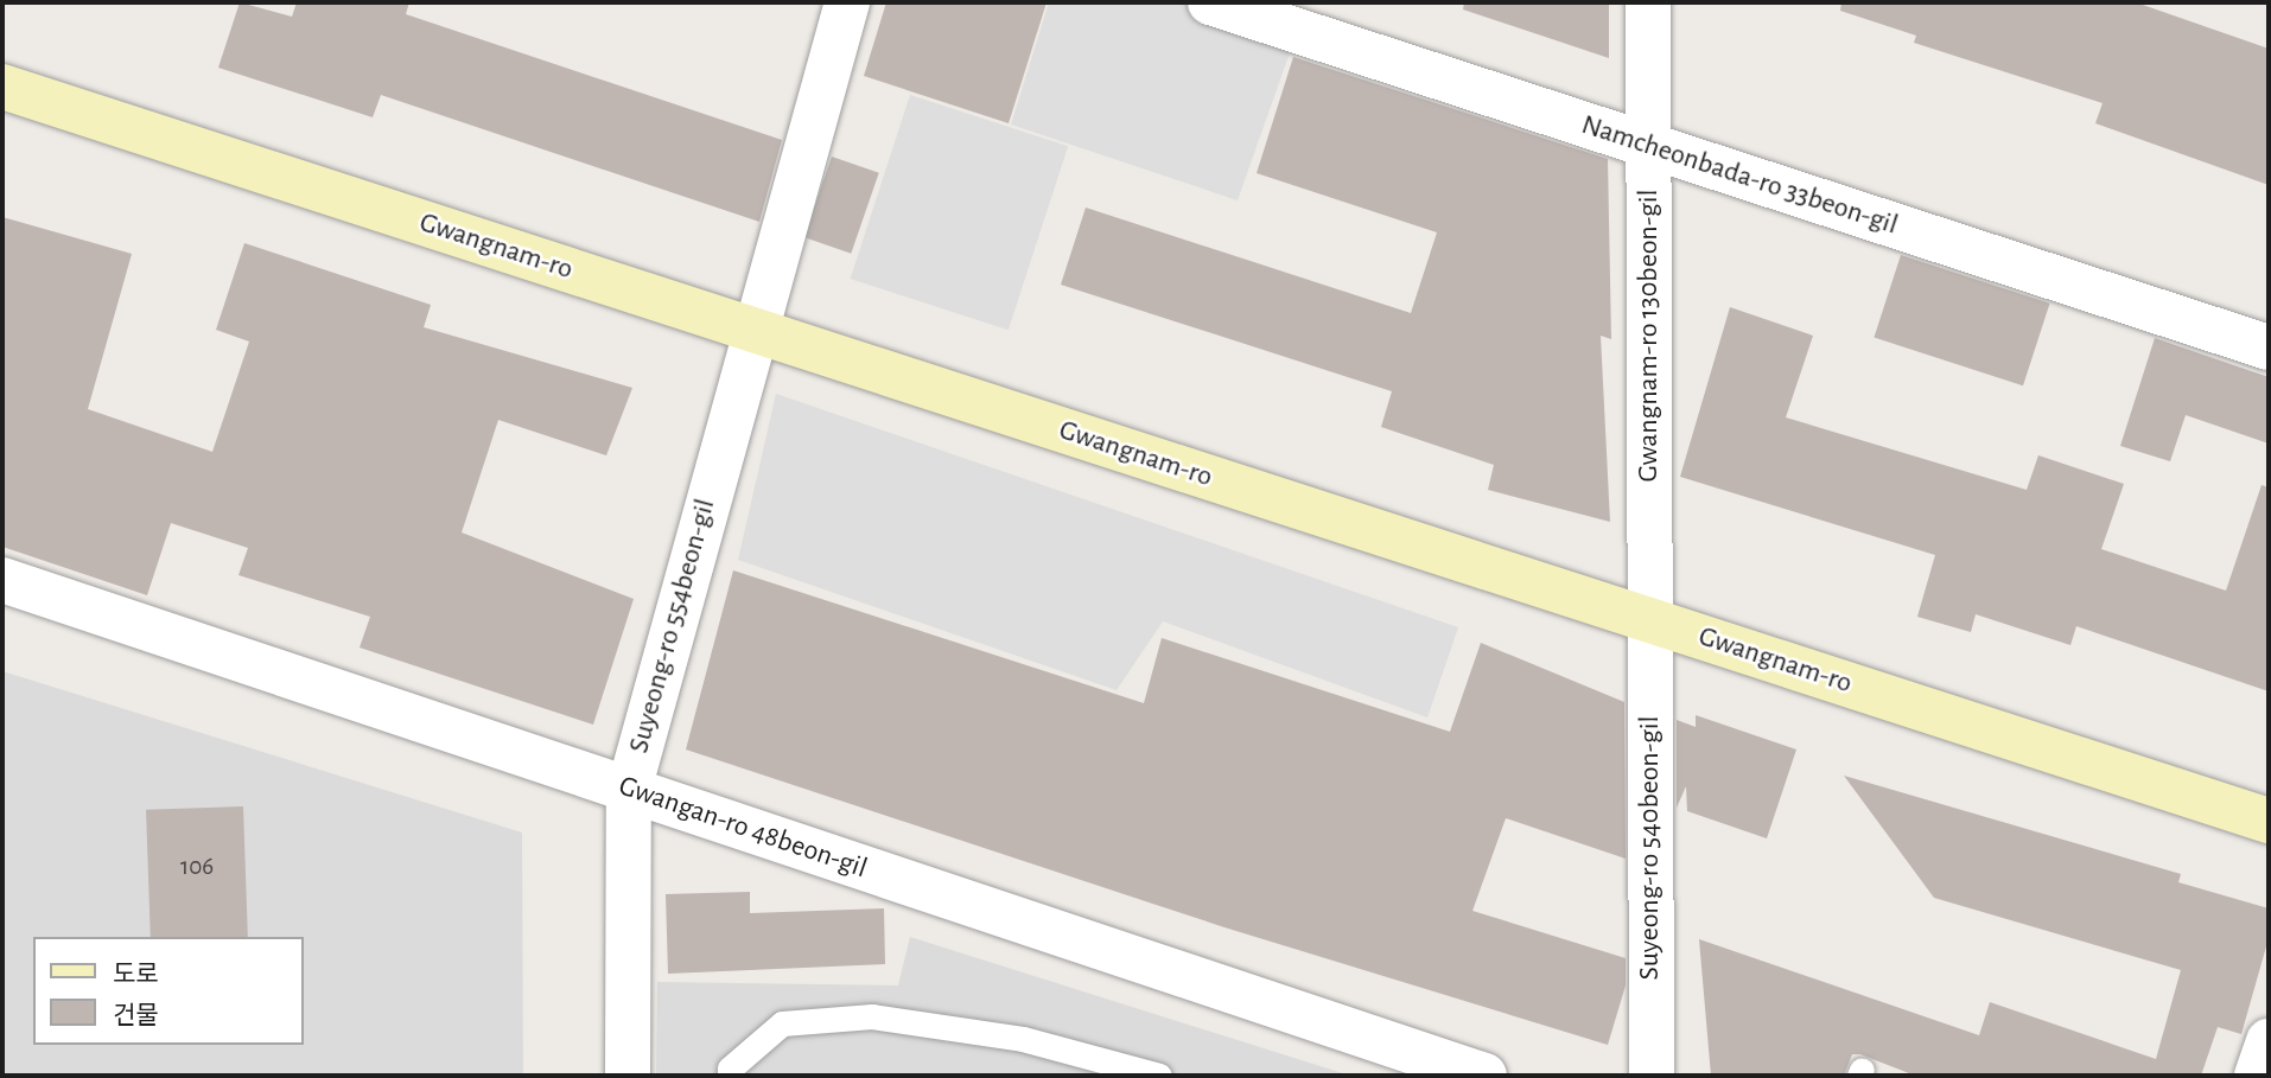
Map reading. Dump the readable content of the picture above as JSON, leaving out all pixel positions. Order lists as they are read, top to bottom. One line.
{"streets":{"main road":["Gwangnam-ro"],"street":["Namcheonbada-ro 33beon-gil","Gwangnam-ro 130beon-gil","Suyeong-ro 554beon-gil","Gwangan-ro 48beon-gil","Suyeong-ro 540beon-gil"]},"crossings":[["Namcheonbada-ro 33beon-gil","Gwangnam-ro 130beon-gil"],["Gwangnam-ro","Gwangnam-ro 130beon-gil"],["Gwangnam-ro","Suyeong-ro 554beon-gil"],["Gwangnam-ro","Suyeong-ro 540beon-gil"],["Gwangnam-ro 130beon-gil","Suyeong-ro 540beon-gil"],["Suyeong-ro 554beon-gil","Gwangan-ro 48beon-gil"]],"house_numbers":["106"],"legend":["도로","건물"]}
